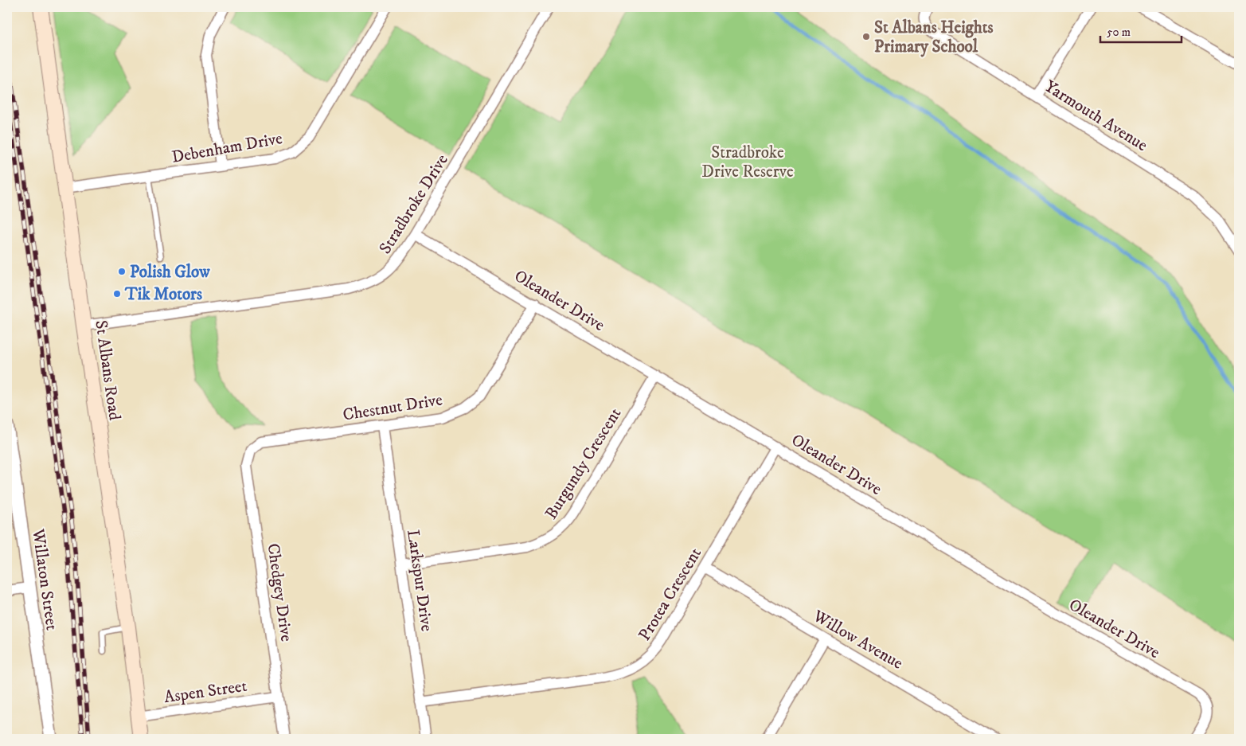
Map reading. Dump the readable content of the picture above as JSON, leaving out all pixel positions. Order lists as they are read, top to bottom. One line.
{"streets":{"main road":["St Albans Road"],"street":["Yarmouth Avenue","Debenham Drive","Stradbroke Drive","Oleander Drive","Chestnut Drive","Burgundy Crescent","Willaton Street","Larkspur Drive","Chedgey Drive","Protea Crescent","Willow Avenue","Aspen Street"]},"crossings":[["Debenham Drive","St Albans Road"],["Stradbroke Drive","Oleander Drive"],["Stradbroke Drive","St Albans Road"],["Oleander Drive","Chestnut Drive"],["Oleander Drive","Burgundy Crescent"],["Oleander Drive","Protea Crescent"],["St Albans Road","Aspen Street"],["Chestnut Drive","Larkspur Drive"],["Chestnut Drive","Chedgey Drive"],["Burgundy Crescent","Larkspur Drive"],["Larkspur Drive","Protea Crescent"],["Chedgey Drive","Aspen Street"],["Protea Crescent","Willow Avenue"]],"parks":["Stradbroke Drive Reserve"],"places":["St Albans Heights Primary School","Polish Glow","Tik Motors"],"scale_bar":"50 m"}
